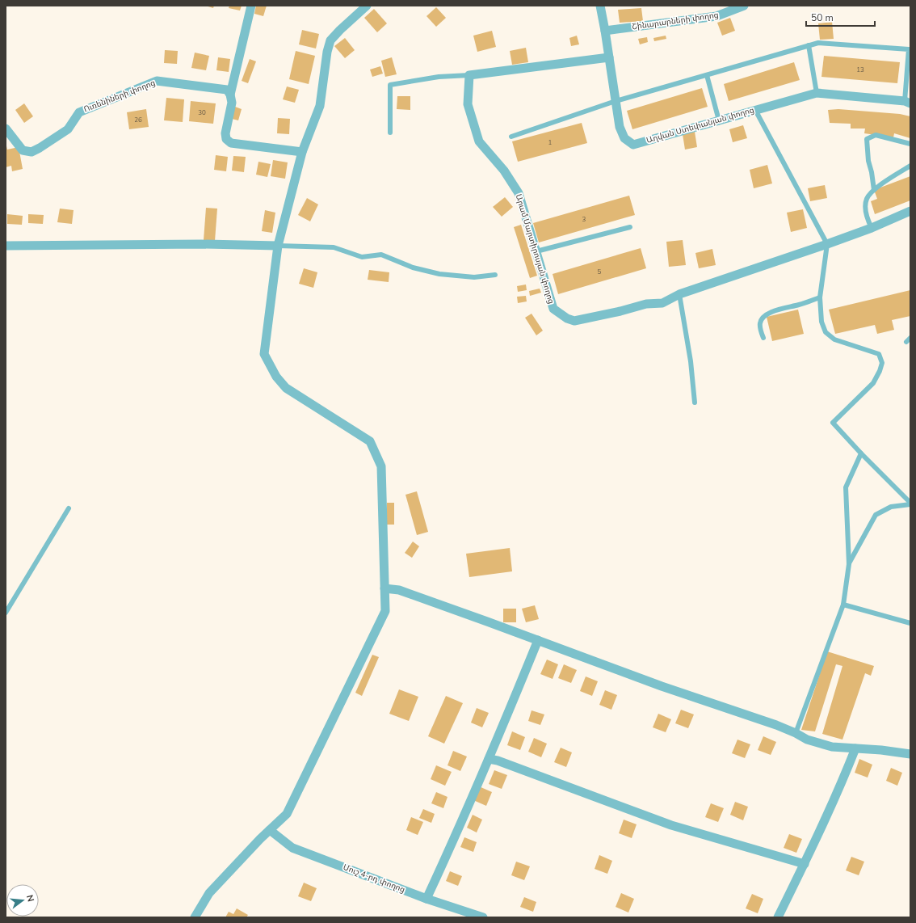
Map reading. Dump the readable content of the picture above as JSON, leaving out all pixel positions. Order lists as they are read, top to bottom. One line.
{"streets":{"street":["Շինարարների փողոց","Ուռենիների փողոց","Աղվան Ստեփանյան փողոց","Արամ Մարտիրոսյան փողոց","Մուշ 4-րդ փողոց"]},"crossings":[["Շինարարների փողոց","Աղվան Ստեփանյան փողոց"]],"house_numbers":["13","30","26","1","3","5"],"scale_bar":"50 m","north":"right"}
